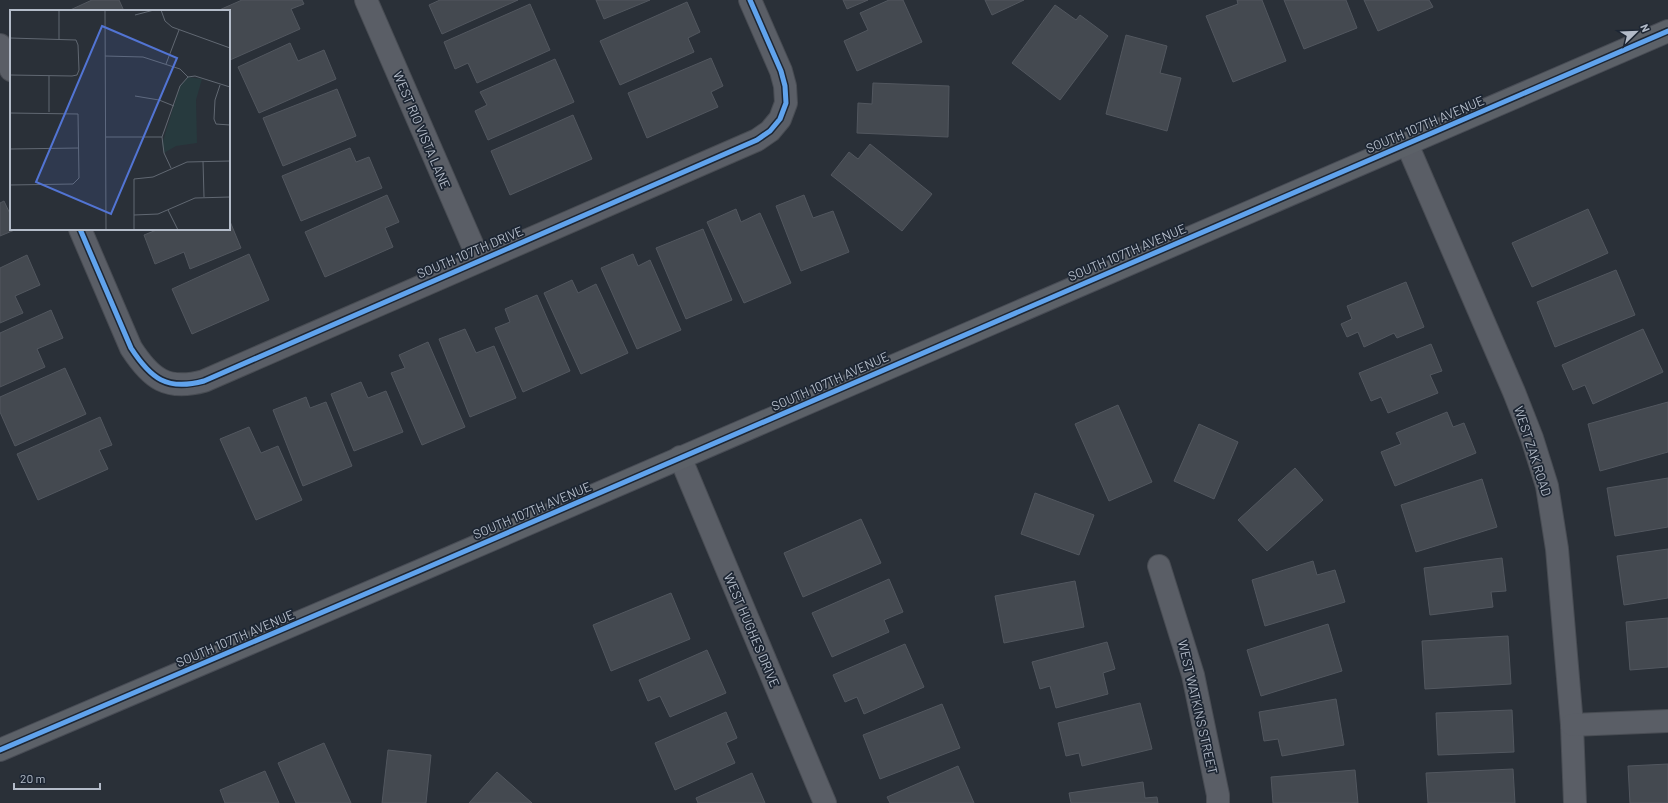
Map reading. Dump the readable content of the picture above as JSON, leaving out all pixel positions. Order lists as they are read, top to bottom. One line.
{"streets":{"main road":["SOUTH 107TH AVENUE"],"street":["WEST RIO VISTA LANE","SOUTH 107TH DRIVE","WEST ZAK ROAD","WEST HUGHES DRIVE","WEST WATKINS STREET"]},"crossings":[["SOUTH 107TH AVENUE","WEST ZAK ROAD"],["SOUTH 107TH AVENUE","WEST HUGHES DRIVE"],["WEST RIO VISTA LANE","SOUTH 107TH DRIVE"]],"scale_bar":"20 m","north":"top right"}
